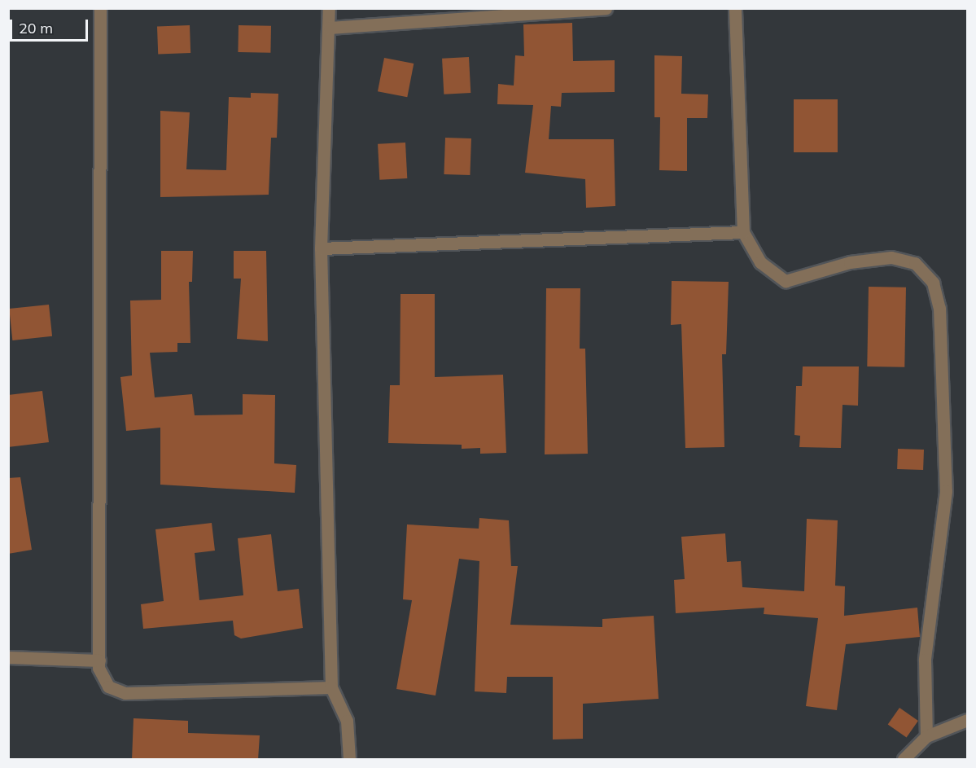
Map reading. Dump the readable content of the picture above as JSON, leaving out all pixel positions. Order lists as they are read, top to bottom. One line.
{"scale_bar":"20 m"}
